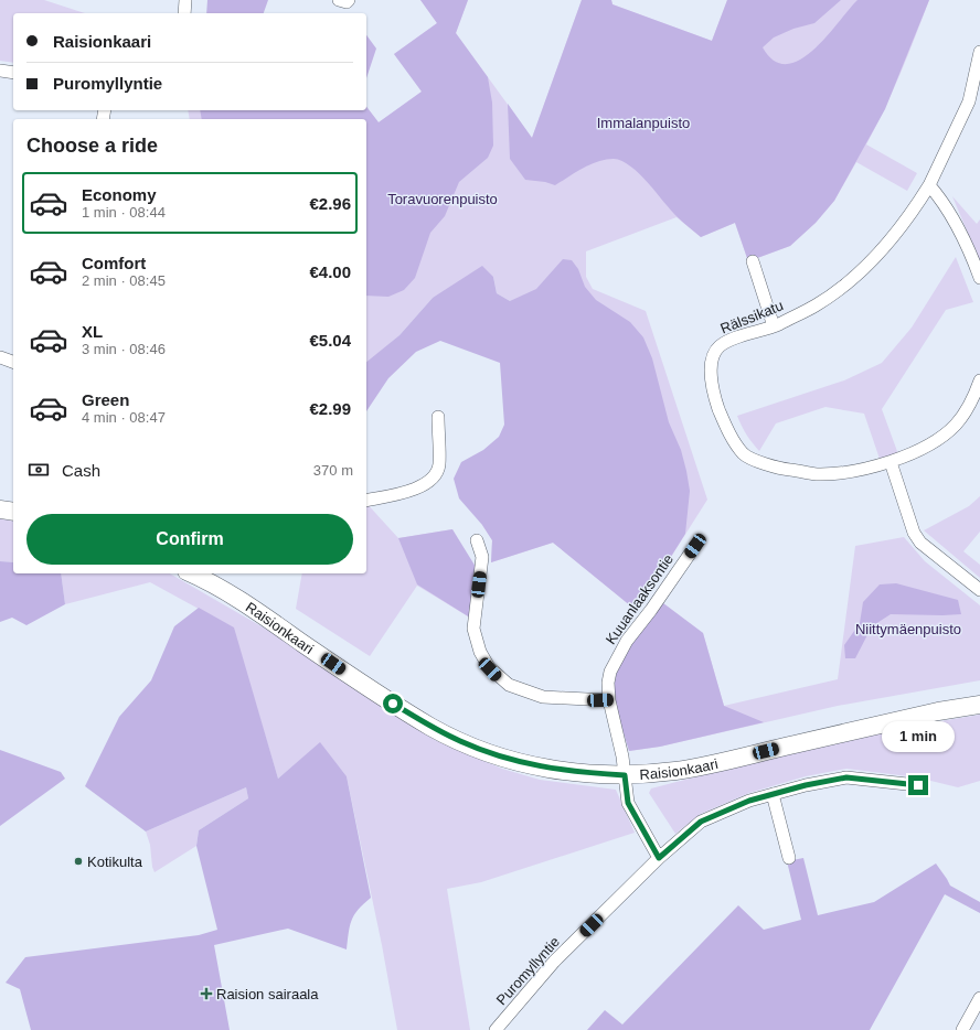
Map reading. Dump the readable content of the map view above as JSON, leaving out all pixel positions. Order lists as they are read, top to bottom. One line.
{"streets":{"main road":["Raisionkaari"],"street":["Rälssikatu","Kuuanlaaksontie","Puromyllyntie"]},"crossings":[["Kuuanlaaksontie","Raisionkaari"]],"parks":["Immalanpuisto","Toravuorenpuisto","Niittymäenpuisto"],"places":{"other":["Kotikulta"],"health":["Raision sairaala"]},"page":{"banner":["Raisionkaari","Puromyllyntie"],"heading":"Choose a ride","list":[{"name":"Economy","note":"1 min · 08:44","value":"€2.96"},{"name":"Comfort","note":"2 min · 08:45","value":"€4.00"},{"name":"XL","note":"3 min · 08:46","value":"€5.04"},{"name":"Green","note":"4 min · 08:47","value":"€2.99"}],"pay":["Cash","370 m"],"buttons":"Confirm","bubble":"1 min"}}
